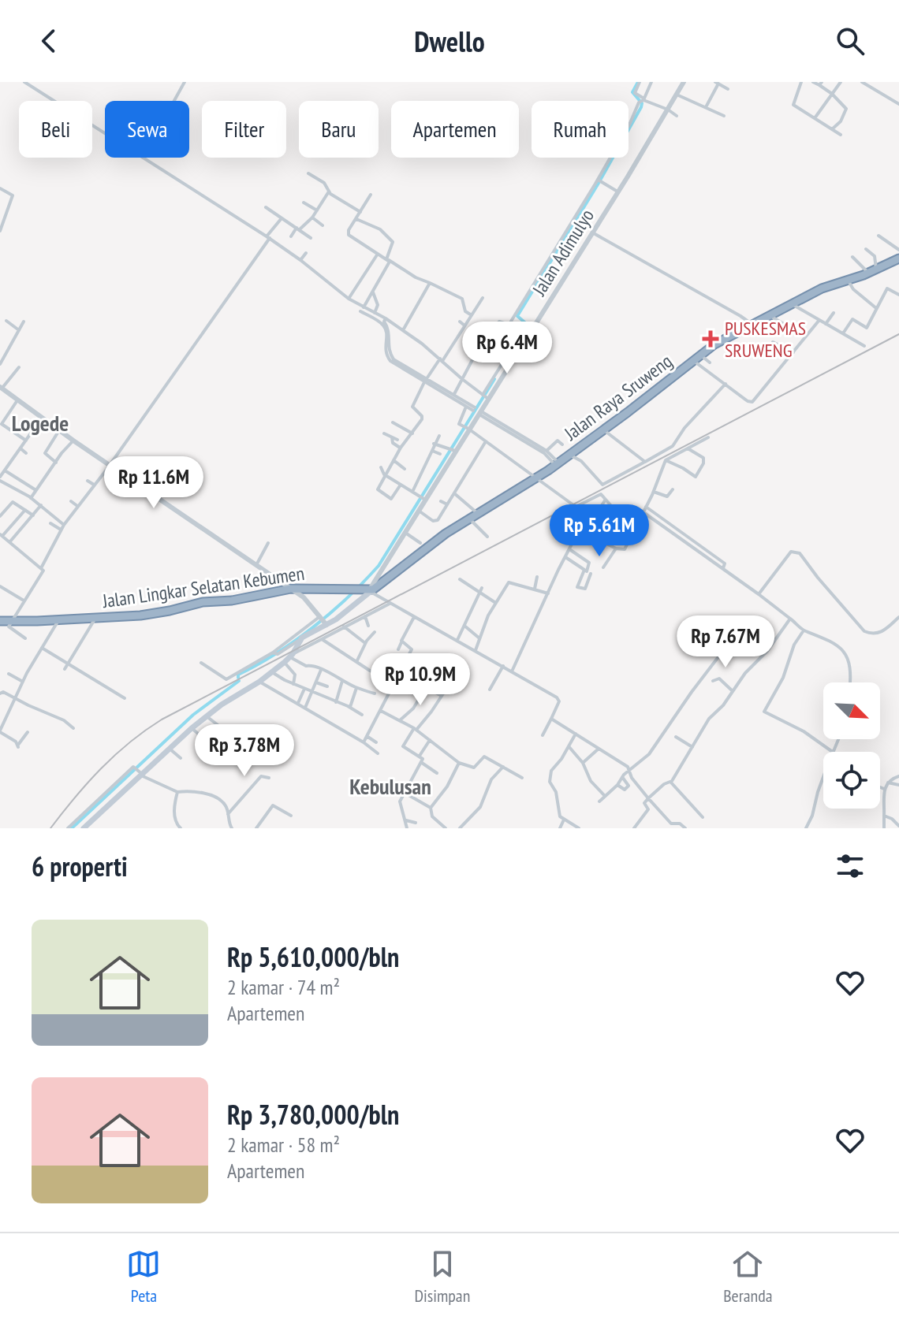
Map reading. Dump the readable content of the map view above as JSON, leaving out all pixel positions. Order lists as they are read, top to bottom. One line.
{"streets":{"highway":["Jalan Raya Sruweng","Jalan Lingkar Selatan Kebumen"],"street":["Jalan Adimulyo"]},"crossings":[["Jalan Adimulyo","Jalan Raya Sruweng"],["Jalan Adimulyo","Jalan Lingkar Selatan Kebumen"],["Jalan Raya Sruweng","Jalan Lingkar Selatan Kebumen"]],"districts":["Logede","Kebulusan"],"places":{"health":["PUSKESMAS SRUWENG"]},"north":"bottom right","page":{"header":"Dwello","chip":["Beli","Sewa","Filter","Baru","Apartemen","Rumah"],"price":["Rp 6.4M","Rp 11.6M","Rp 5.61M","Rp 7.67M","Rp 10.9M","Rp 3.78M"],"heading":"6 properti","list":[{"name":"Rp 5,610,000/bln","note":"2 kamar · 74 m² · Apartemen"},{"name":"Rp 3,780,000/bln","note":"2 kamar · 58 m² · Apartemen"}],"tabs":["Peta","Disimpan","Beranda"]}}
